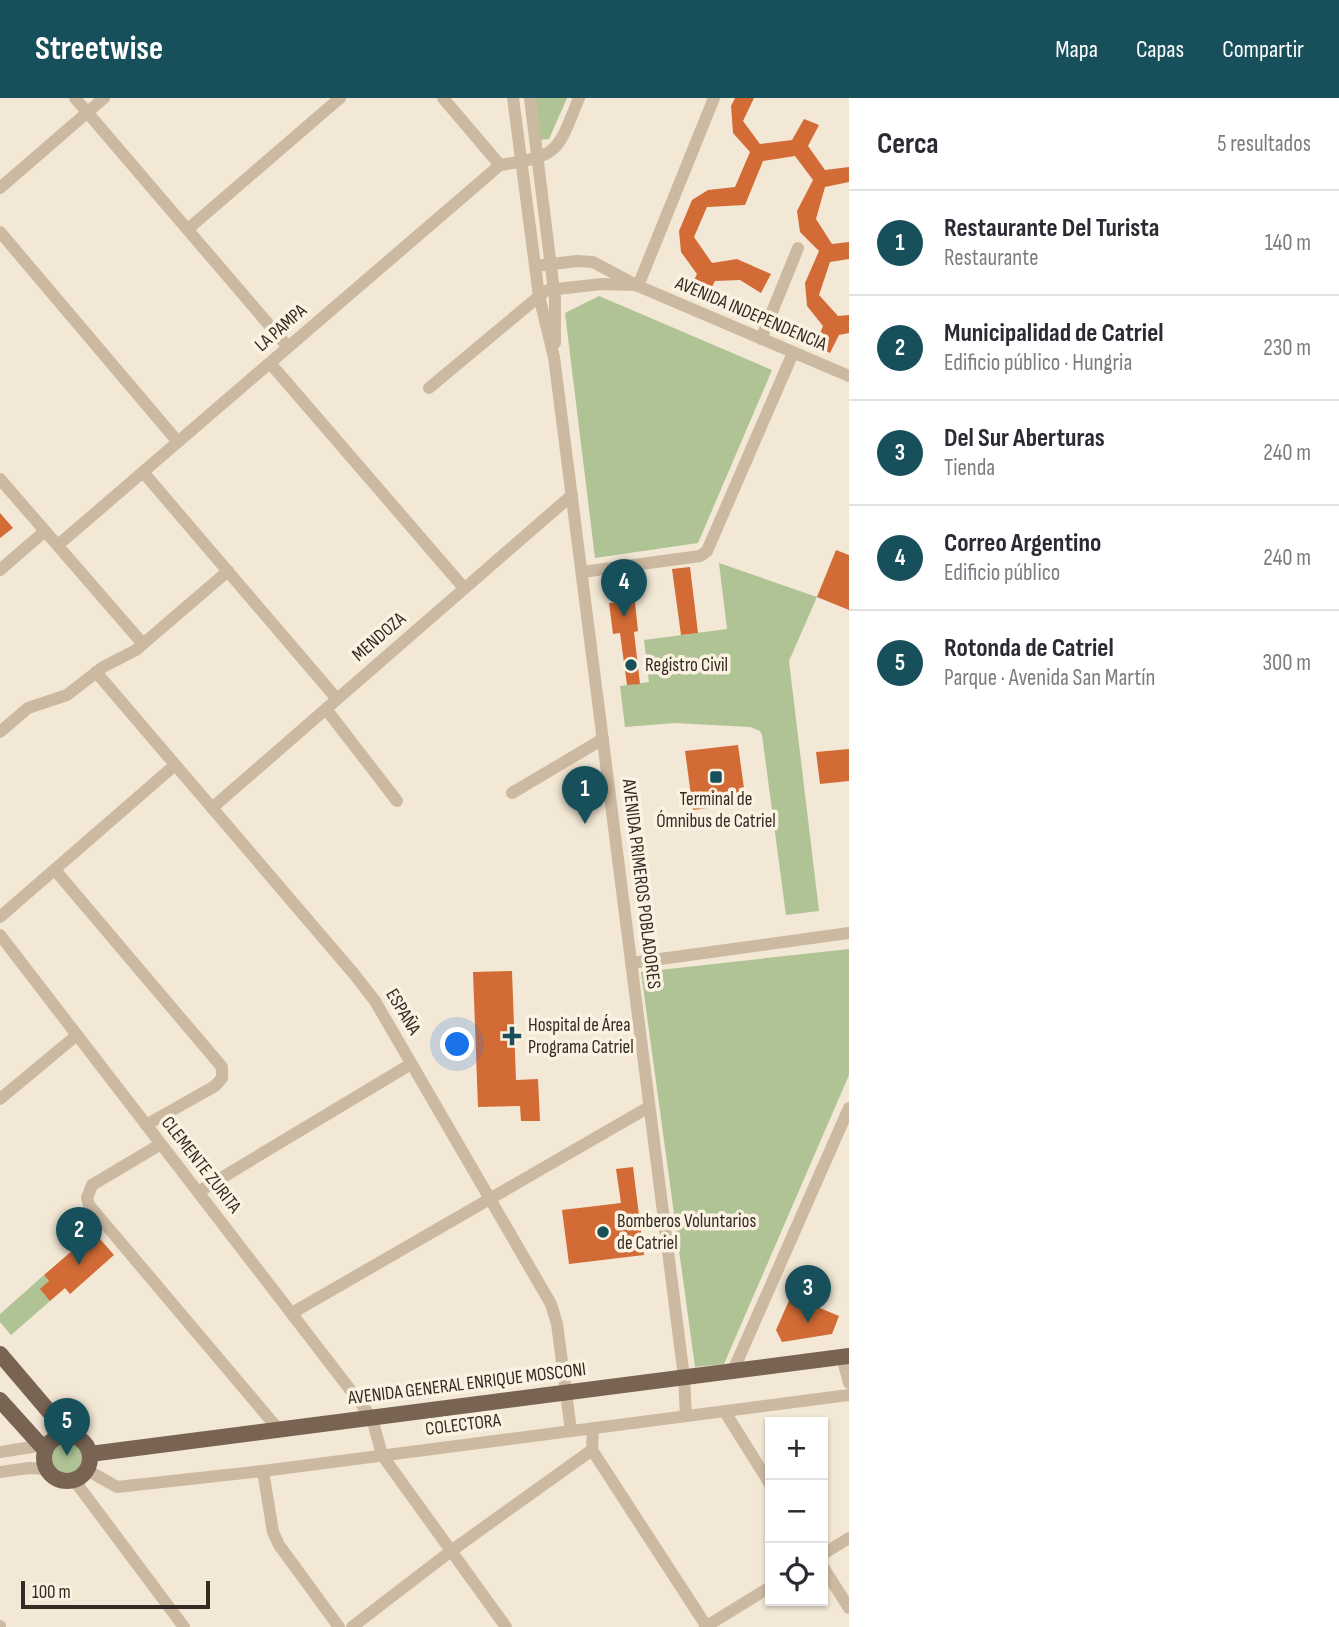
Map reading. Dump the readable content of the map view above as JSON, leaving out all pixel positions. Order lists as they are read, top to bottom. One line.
{"streets":{"main road":["AVENIDA GENERAL ENRIQUE MOSCONI"],"street":["AVENIDA INDEPENDENCIA","LA PAMPA","MENDOZA","AVENIDA PRIMEROS POBLADORES","ESPAÑA","CLEMENTE ZURITA","COLECTORA"]},"crossings":[["AVENIDA INDEPENDENCIA","AVENIDA PRIMEROS POBLADORES"],["MENDOZA","AVENIDA PRIMEROS POBLADORES"],["MENDOZA","ESPAÑA"],["AVENIDA PRIMEROS POBLADORES","AVENIDA GENERAL ENRIQUE MOSCONI"],["AVENIDA PRIMEROS POBLADORES","COLECTORA"],["ESPAÑA","AVENIDA GENERAL ENRIQUE MOSCONI"],["ESPAÑA","COLECTORA"],["CLEMENTE ZURITA","AVENIDA GENERAL ENRIQUE MOSCONI"],["AVENIDA GENERAL ENRIQUE MOSCONI","COLECTORA"]],"places":{"other":["Registro Civil","Bomberos Voluntarios de Catriel"],"transit":["Terminal de Ómnibus de Catriel"],"health":["Hospital de Área Programa Catriel"]},"scale_bar":"100 m","page":{"header":"Streetwise","nav":["Mapa","Capas","Compartir"],"heading":["Cerca","5 resultados"],"list":[{"mark":"1","name":"Restaurante Del Turista","note":"Restaurante","value":"140 m"},{"mark":"2","name":"Municipalidad de Catriel","note":"Edificio público · Hungria","value":"230 m"},{"mark":"3","name":"Del Sur Aberturas","note":"Tienda","value":"240 m"},{"mark":"4","name":"Correo Argentino","note":"Edificio público","value":"240 m"},{"mark":"5","name":"Rotonda de Catriel","note":"Parque · Avenida San Martín","value":"300 m"}],"pins":["4","1","2","3","5"],"map_buttons":["+","−"],"scale":"100 m"}}
